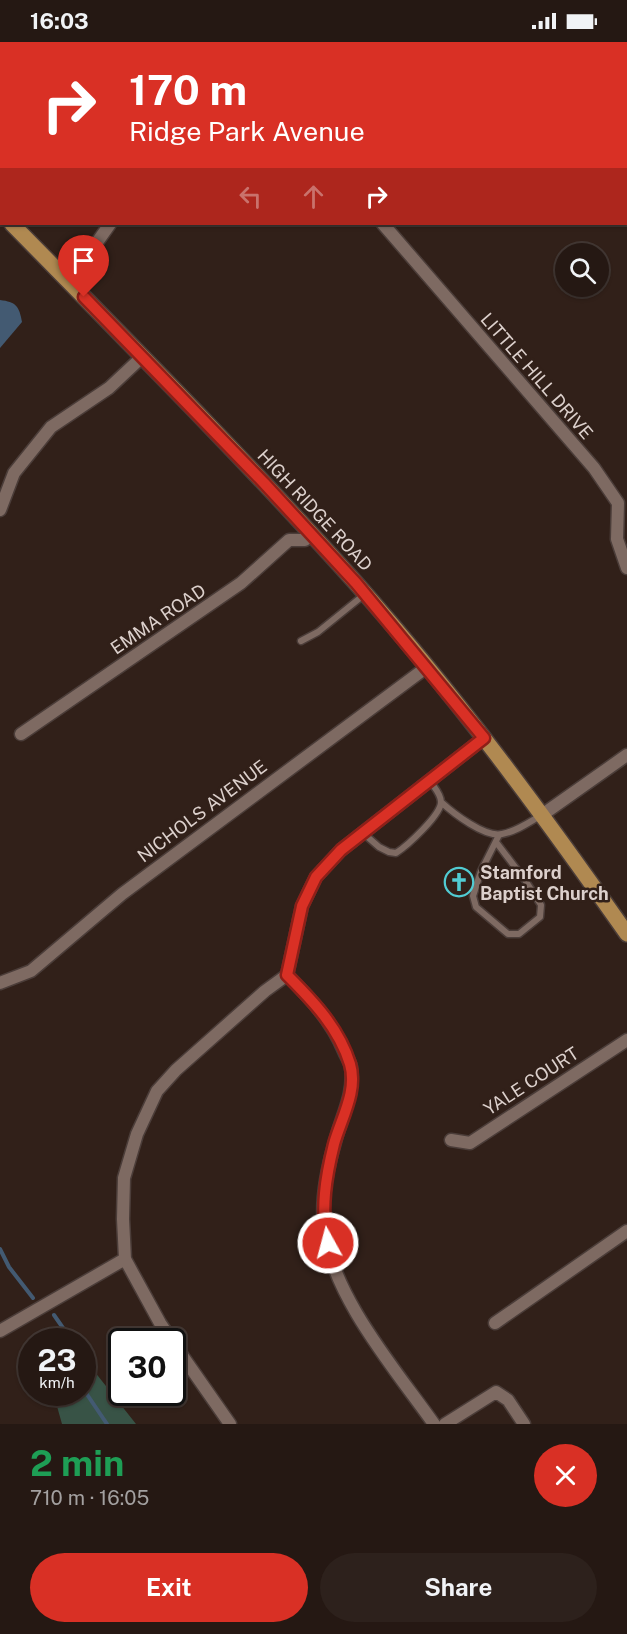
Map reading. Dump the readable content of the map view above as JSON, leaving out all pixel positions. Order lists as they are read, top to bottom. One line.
{"streets":{"main road":["HIGH RIDGE ROAD"],"street":["LITTLE HILL DRIVE","EMMA ROAD","NICHOLS AVENUE","YALE COURT"]},"crossings":[["HIGH RIDGE ROAD","EMMA ROAD"],["HIGH RIDGE ROAD","NICHOLS AVENUE"]],"places":{"church":["Stamford Baptist Church"]},"page":{"status":"16:03","turn":["170 m","Ridge Park Avenue"],"speed":"23 km/h","limit":"30","heading":["2 min","710 m · 16:05"],"buttons":["Exit","Share"]}}
